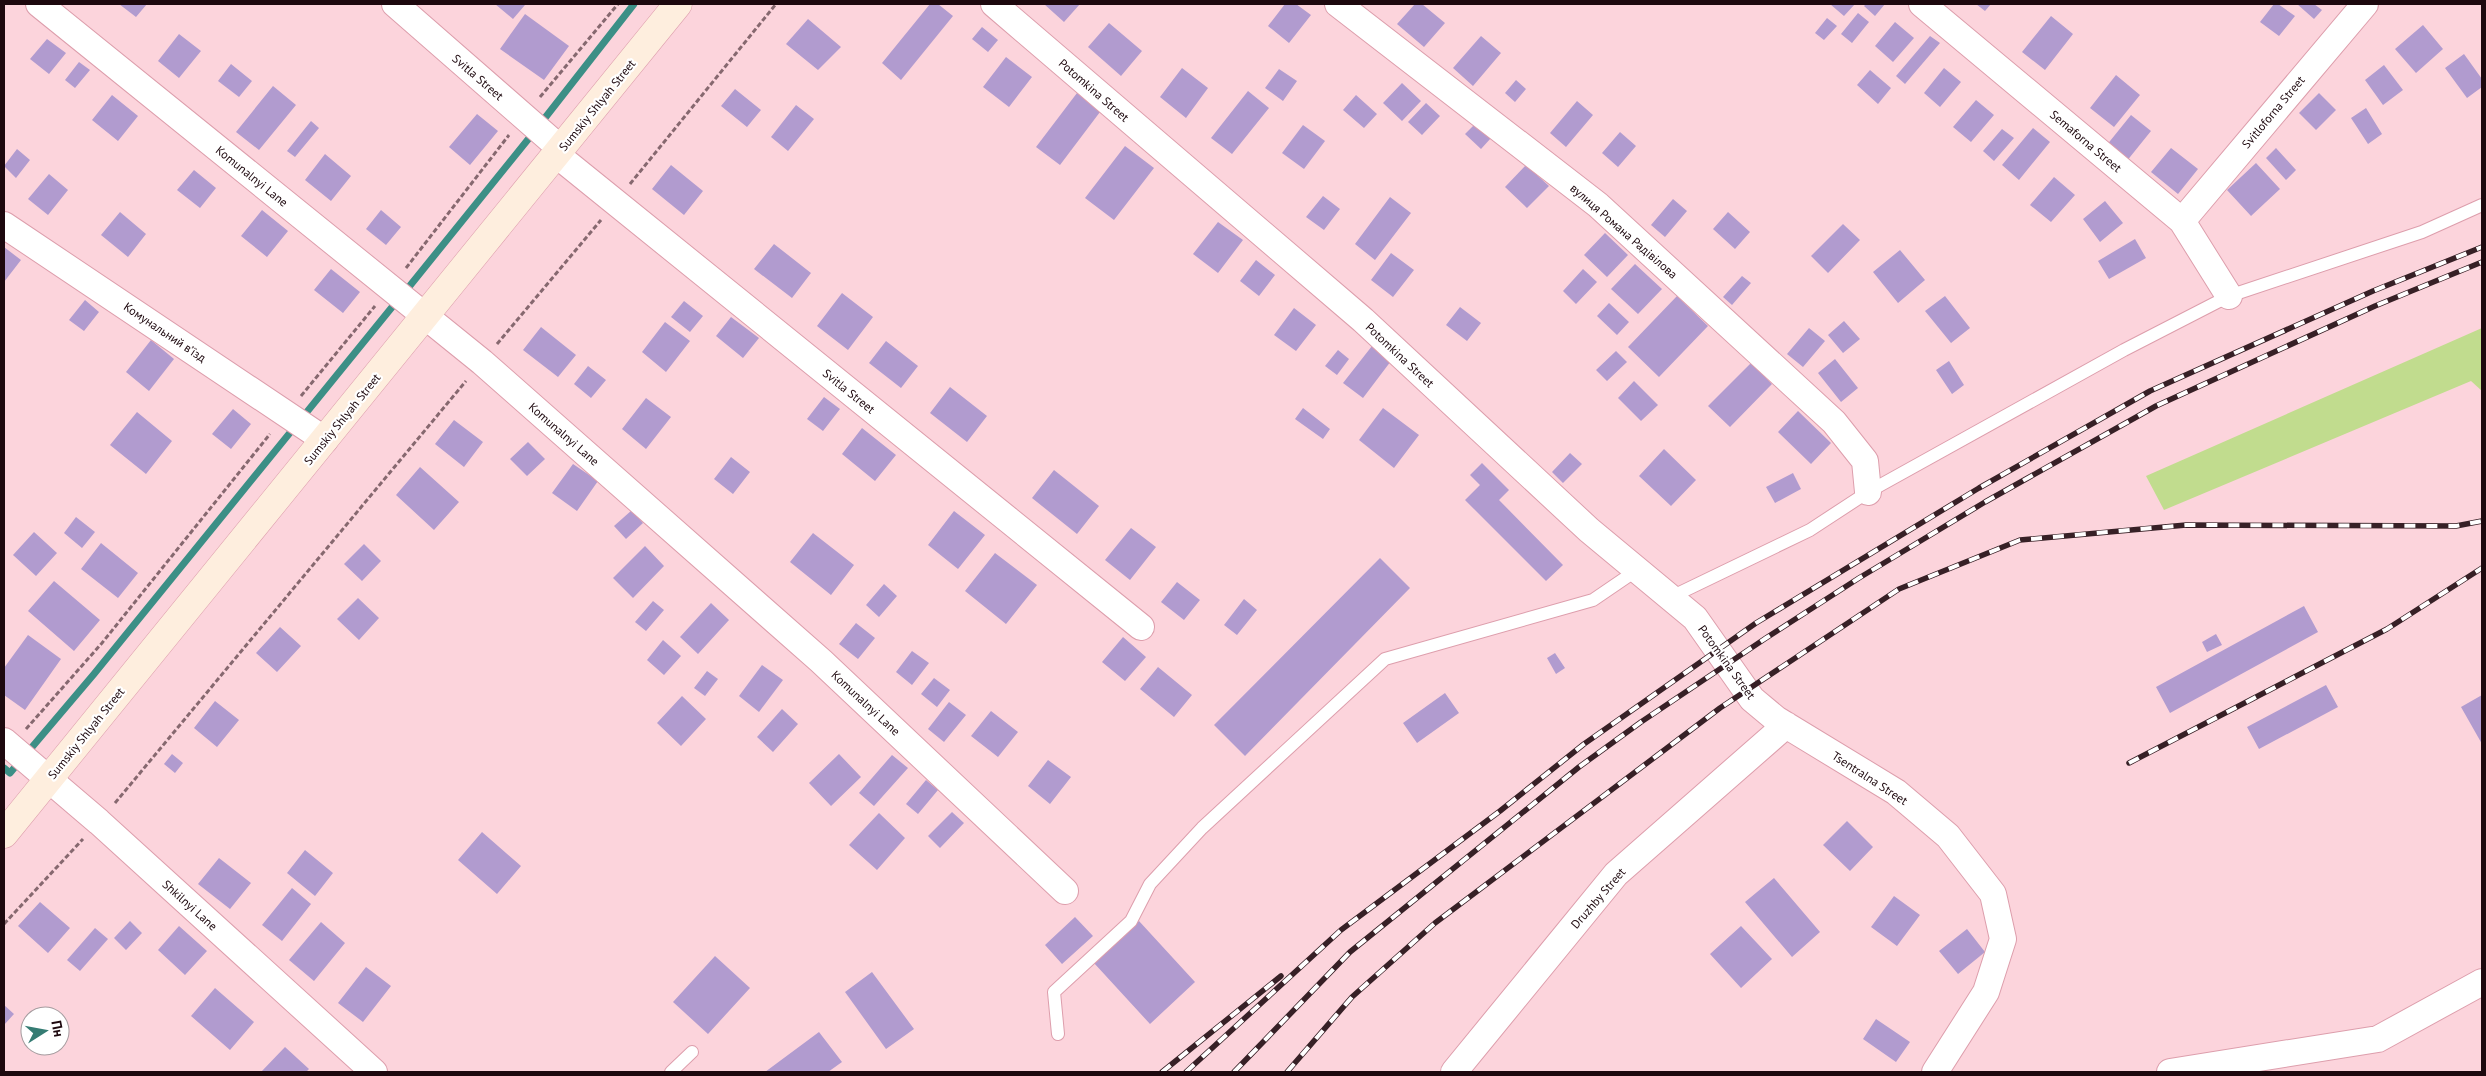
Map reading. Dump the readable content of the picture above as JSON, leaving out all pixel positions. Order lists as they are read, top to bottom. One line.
{"streets":{"main road":["Sumskiy Shlyah Street"],"street":["Svitla Street","Potomkina Street","Svitloforna Street","Semaforna Street","Komunalnyi Lane","вулиця Романа Радівілова","Комунальний в’їзд","Tsentralna Street","Druzhby Street","Shkilnyi Lane"]},"crossings":[["Svitla Street","Sumskiy Shlyah Street"],["Potomkina Street","Tsentralna Street"],["Potomkina Street","Druzhby Street"],["Sumskiy Shlyah Street","Komunalnyi Lane"],["Sumskiy Shlyah Street","Комунальний в’їзд"],["Sumskiy Shlyah Street","Shkilnyi Lane"],["Svitloforna Street","Semaforna Street"],["Tsentralna Street","Druzhby Street"]],"north":"right"}
